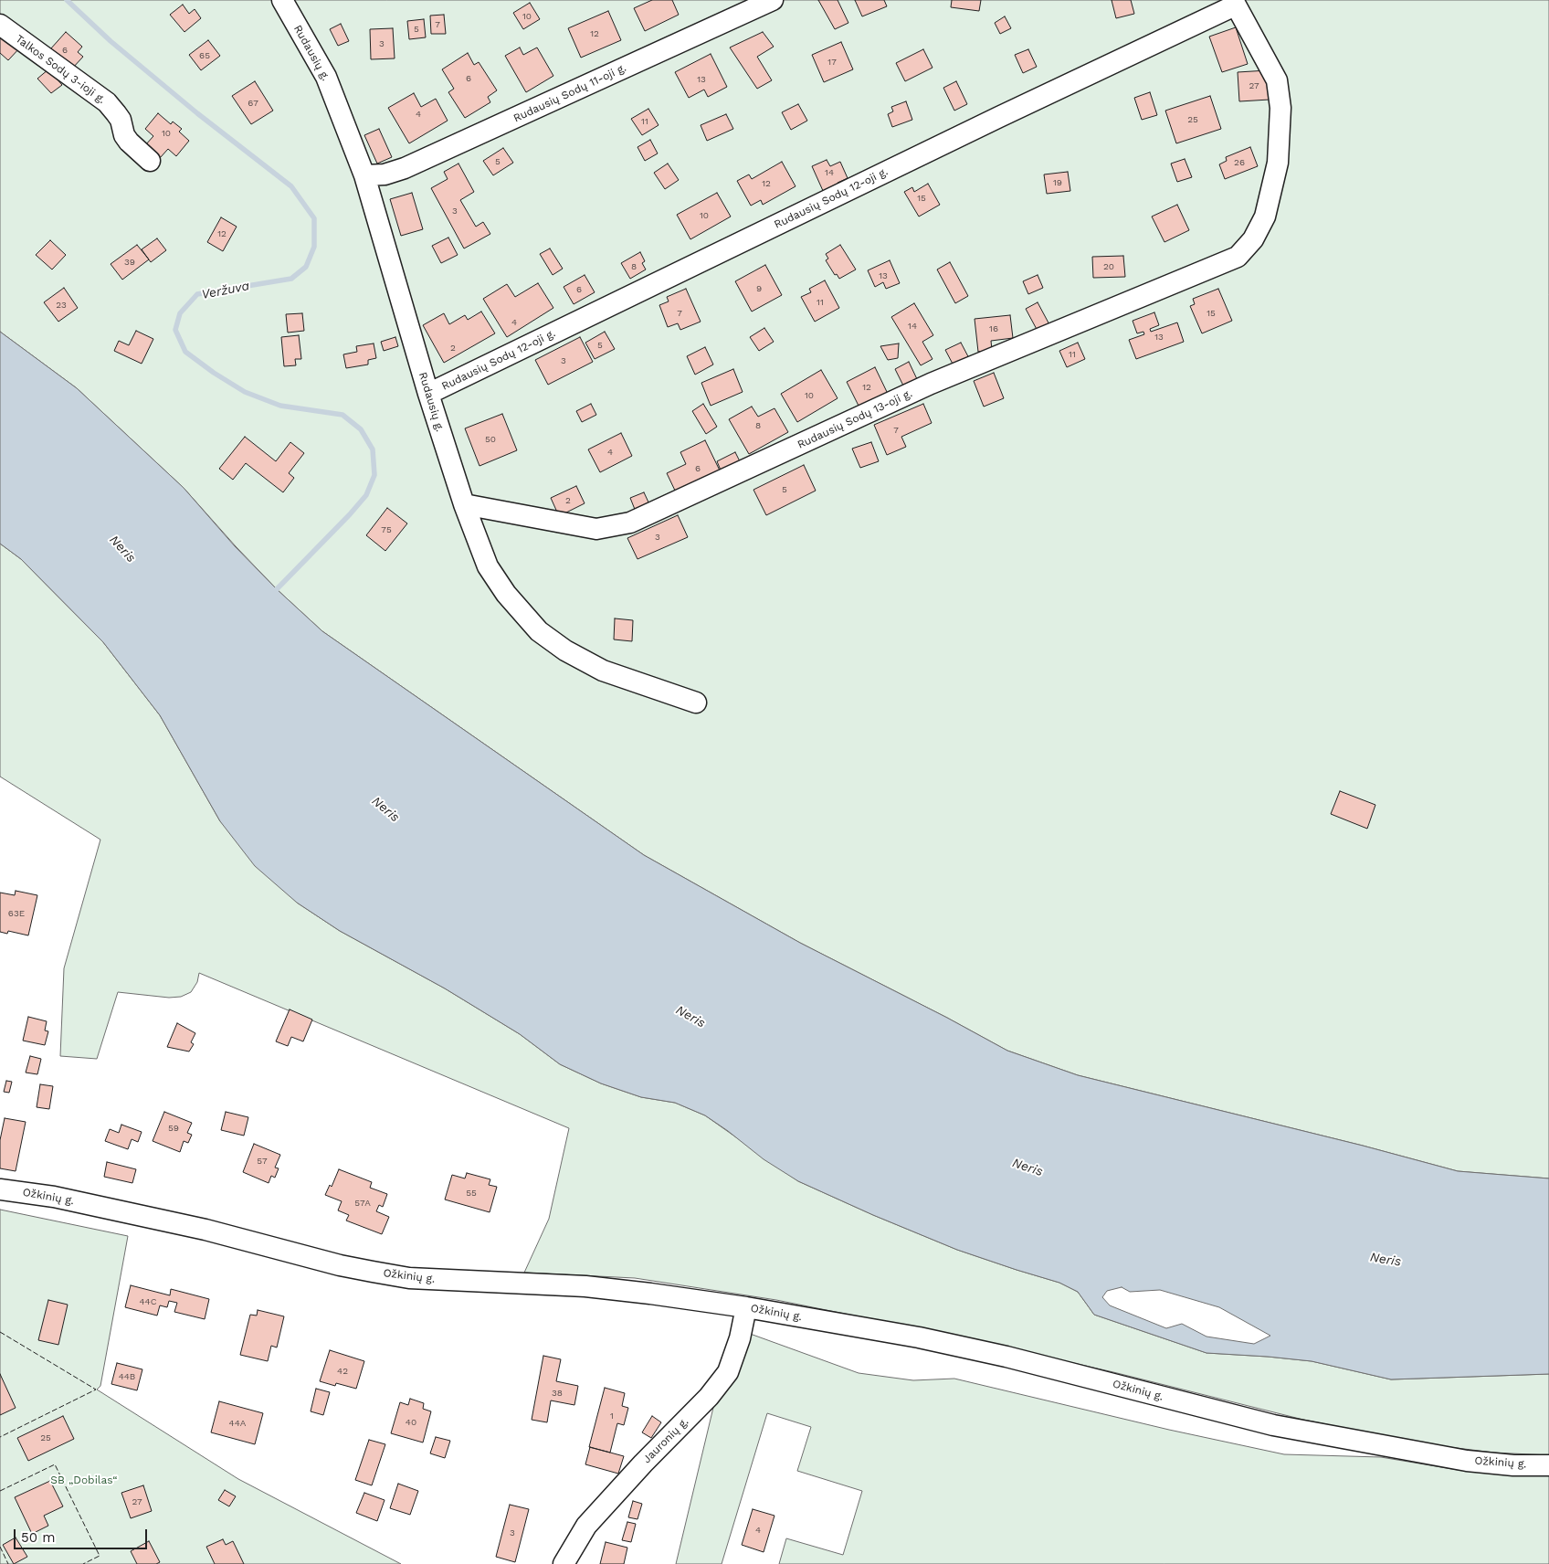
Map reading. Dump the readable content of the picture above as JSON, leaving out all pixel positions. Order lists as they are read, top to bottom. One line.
{"streets":{"street":["Rudausių g.","Talkos Sodų 3-ioji g.","Rudausių Sodų 11-oji g.","Rudausių Sodų 12-oji g.","Rudausių Sodų 13-oji g.","Ožkinių g.","Jauronių g."]},"crossings":[["Rudausių g.","Rudausių Sodų 11-oji g."],["Rudausių g.","Rudausių Sodų 12-oji g."],["Rudausių g.","Rudausių Sodų 13-oji g."],["Rudausių Sodų 12-oji g.","Rudausių Sodų 13-oji g."],["Ožkinių g.","Jauronių g."]],"water":["Veržuva","Neris"],"parks":["SB „Dobilas“"],"house_numbers":["10","7","5","12","3","6","65","17","6","13","27","67","4","25","11","10","5","26","14","19","12","15","3","10","12","39","8","20","13","9","6","11","23","7","15","4","14","16","13","5","2","11","3","12","10","8","7","50","4","6","5","2","75","3","63E","59","57","55","57A","44C","42","44B","38","1","40","44A","25","27","4","3"],"scale_bar":"50 m"}
